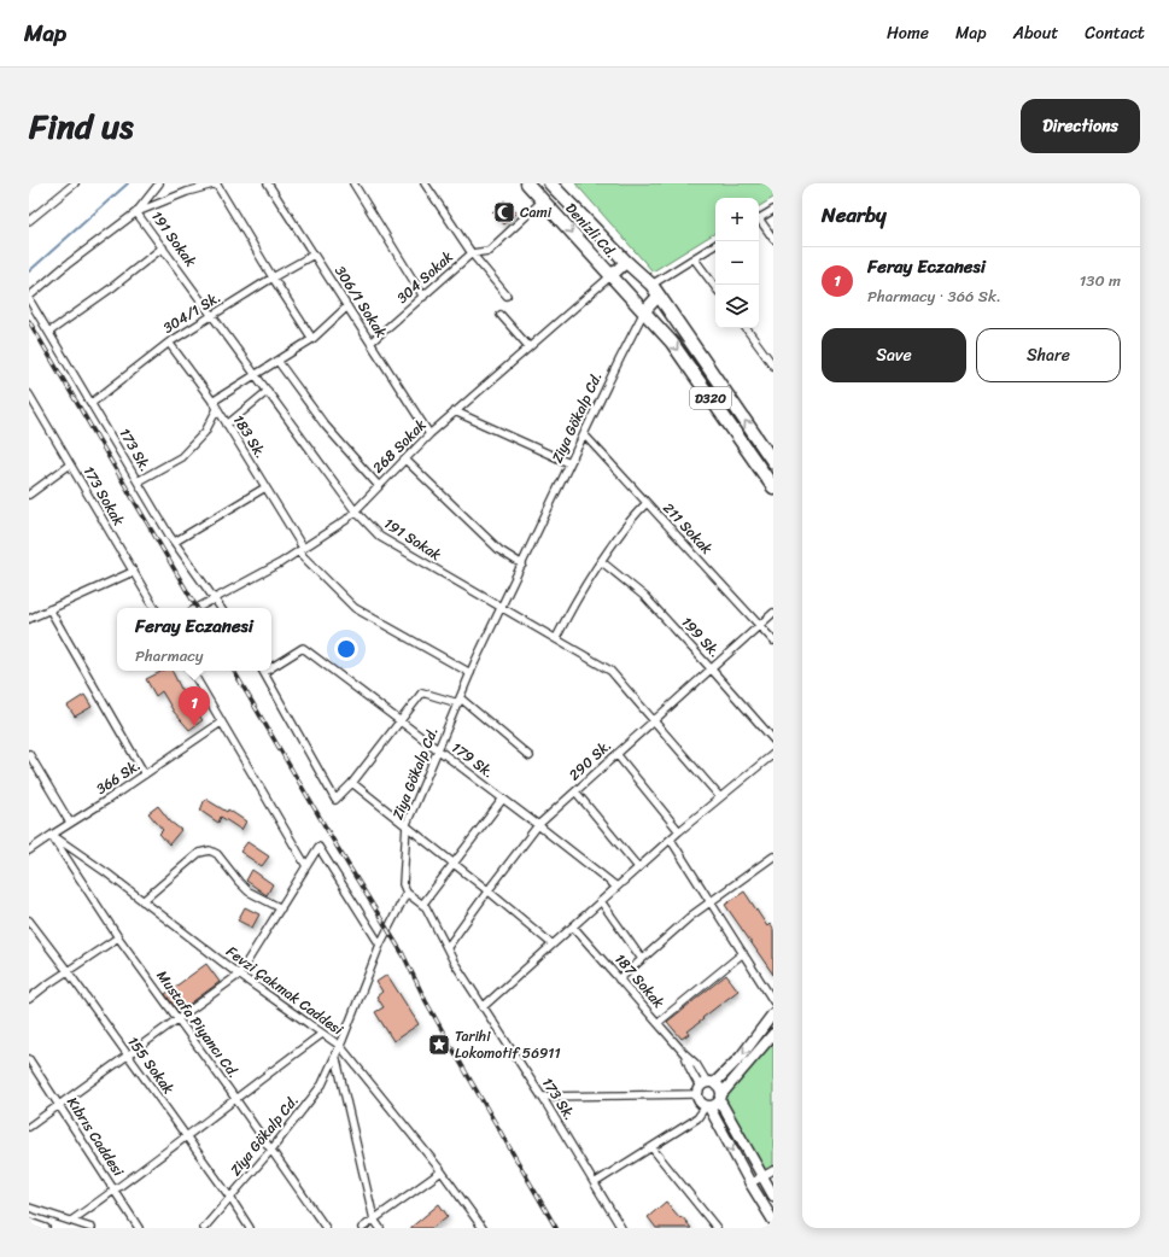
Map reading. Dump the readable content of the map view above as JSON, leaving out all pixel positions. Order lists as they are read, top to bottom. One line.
{"streets":{"highway":["Denizli Cd.","D320"],"street":["191 Sokak","304 Sokak","306/1 Sokak","304/1 Sk.","Ziya Gökalp Cd.","183 Sk.","268 Sokak","173 Sk.","173 Sokak","211 Sokak","199 Sk.","179 Sk.","290 Sk.","366 Sk.","187 Sokak","Fevzi Çakmak Caddesi","Mustafa Piyancı Cd.","155 Sokak","Kıbrıs Caddesi"]},"crossings":[["Denizli Cd.","304 Sokak"],["Denizli Cd.","D320"],["Denizli Cd.","Ziya Gökalp Cd."],["Denizli Cd.","268 Sokak"],["191 Sokak","304/1 Sk."],["191 Sokak","Ziya Gökalp Cd."],["191 Sokak","268 Sokak"],["191 Sokak","290 Sk."],["304 Sokak","306/1 Sokak"],["306/1 Sokak","304/1 Sk."],["306/1 Sokak","268 Sokak"],["304/1 Sk.","183 Sk."],["304/1 Sk.","173 Sk."],["D320","Ziya Gökalp Cd."],["Ziya Gökalp Cd.","183 Sk."],["Ziya Gökalp Cd.","173 Sk."],["Ziya Gökalp Cd.","211 Sokak"],["Ziya Gökalp Cd.","179 Sk."],["Ziya Gökalp Cd.","Fevzi Çakmak Caddesi"],["Ziya Gökalp Cd.","Mustafa Piyancı Cd."],["Ziya Gökalp Cd.","155 Sokak"],["183 Sk.","268 Sokak"],["268 Sokak","173 Sk."],["173 Sk.","290 Sk."],["211 Sokak","290 Sk."],["199 Sk.","290 Sk."],["179 Sk.","290 Sk."],["366 Sk.","Fevzi Çakmak Caddesi"],["366 Sk.","Mustafa Piyancı Cd."],["Fevzi Çakmak Caddesi","Mustafa Piyancı Cd."]],"places":{"mosque":["Cami"],"place":["Tarihi Lokomotif 56911"]},"page":{"header":"Map","nav":["Home","Map","About","Contact"],"title":"Find us","buttons":["Directions",["Save","Share"]],"heading":"Nearby","map_buttons":["+","−"],"list":[{"mark":"1","name":"Feray Eczanesi","note":"Pharmacy · 366 Sk.","value":"130 m"}],"popup":["Feray Eczanesi","Pharmacy"],"pins":"1"}}
